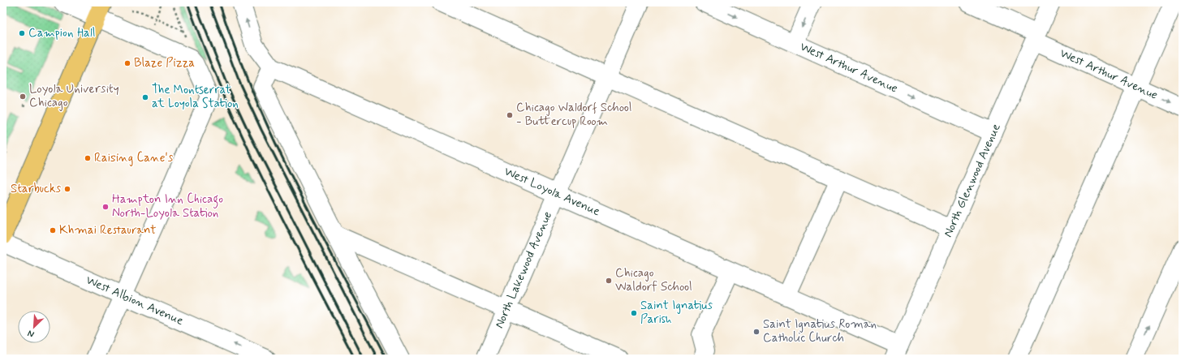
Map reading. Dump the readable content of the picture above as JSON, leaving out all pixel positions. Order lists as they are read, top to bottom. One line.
{"streets":{"street":["West Arthur Avenue","North Glenwood Avenue","West Loyola Avenue","North Lakewood Avenue","West Albion Avenue"]},"crossings":[["West Arthur Avenue","North Glenwood Avenue"],["North Glenwood Avenue","West Loyola Avenue"],["West Loyola Avenue","North Lakewood Avenue"]],"one_way":["West Albion Avenue"],"places":["Campion Hall","Blaze Pizza","Loyola University Chicago","The Montserrat at Loyola Station","Chicago Waldorf School - Buttercup Room","Raising Cane's","Starbucks","Hampton Inn Chicago North-Loyola Station","Khmai Restaurant","Chicago Waldorf School","Saint Ignatius Parish","Saint Ignatius Roman Catholic Church"],"north":"bottom left"}
